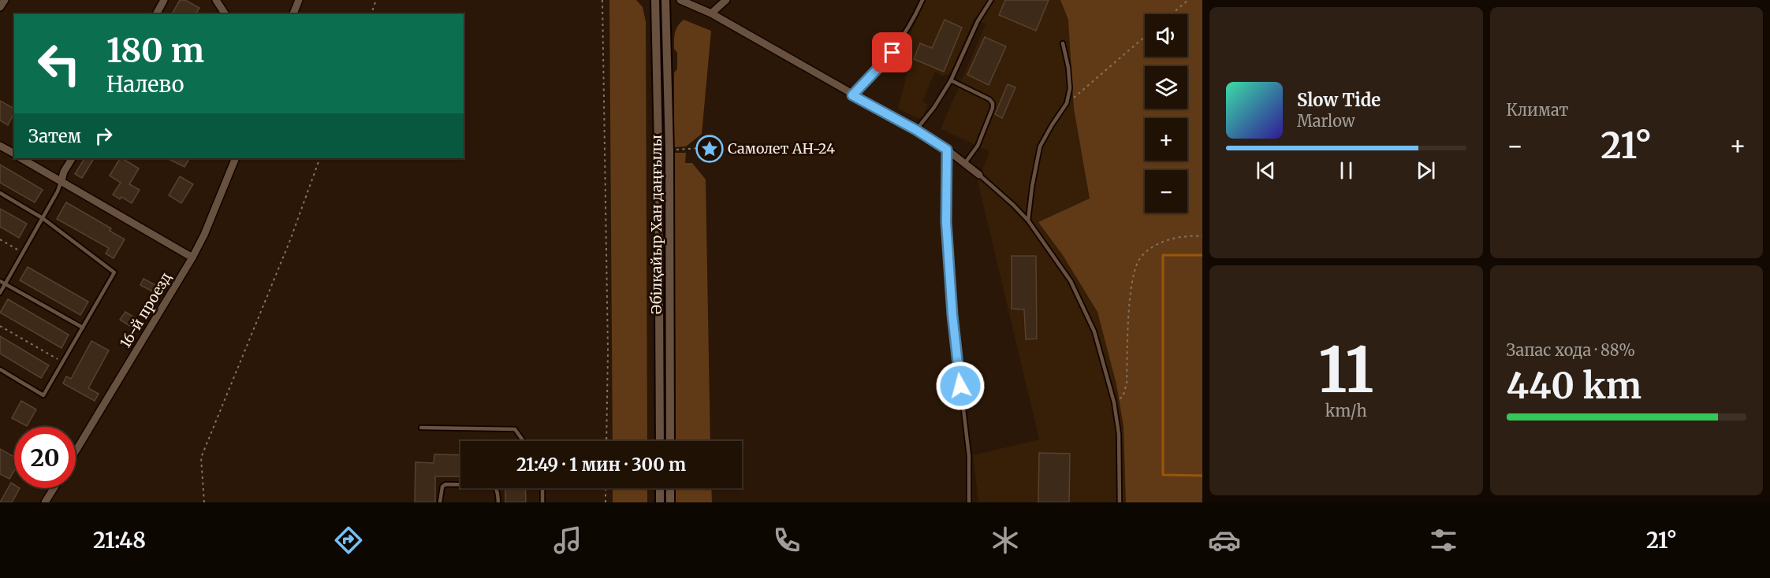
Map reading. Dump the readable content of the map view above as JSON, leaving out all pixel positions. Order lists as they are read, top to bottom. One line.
{"streets":{"street":["Әбілқайыр Хан даңғылы","16-й проезд"]},"places":{"place":["Самолет АН-24"]},"page":{"tile":["Климат",["11","km/h"],["Запас хода · 88%","440 km"]],"map_buttons":["+","−"],"turn":["180 m","Налево"],"song":["Slow Tide","Marlow"],"then":"Затем","heat":["−","21°","+"],"limit":"20","trip":"21:49 · 1 мин · 300 m","tabs":["21:48","21°"]}}
